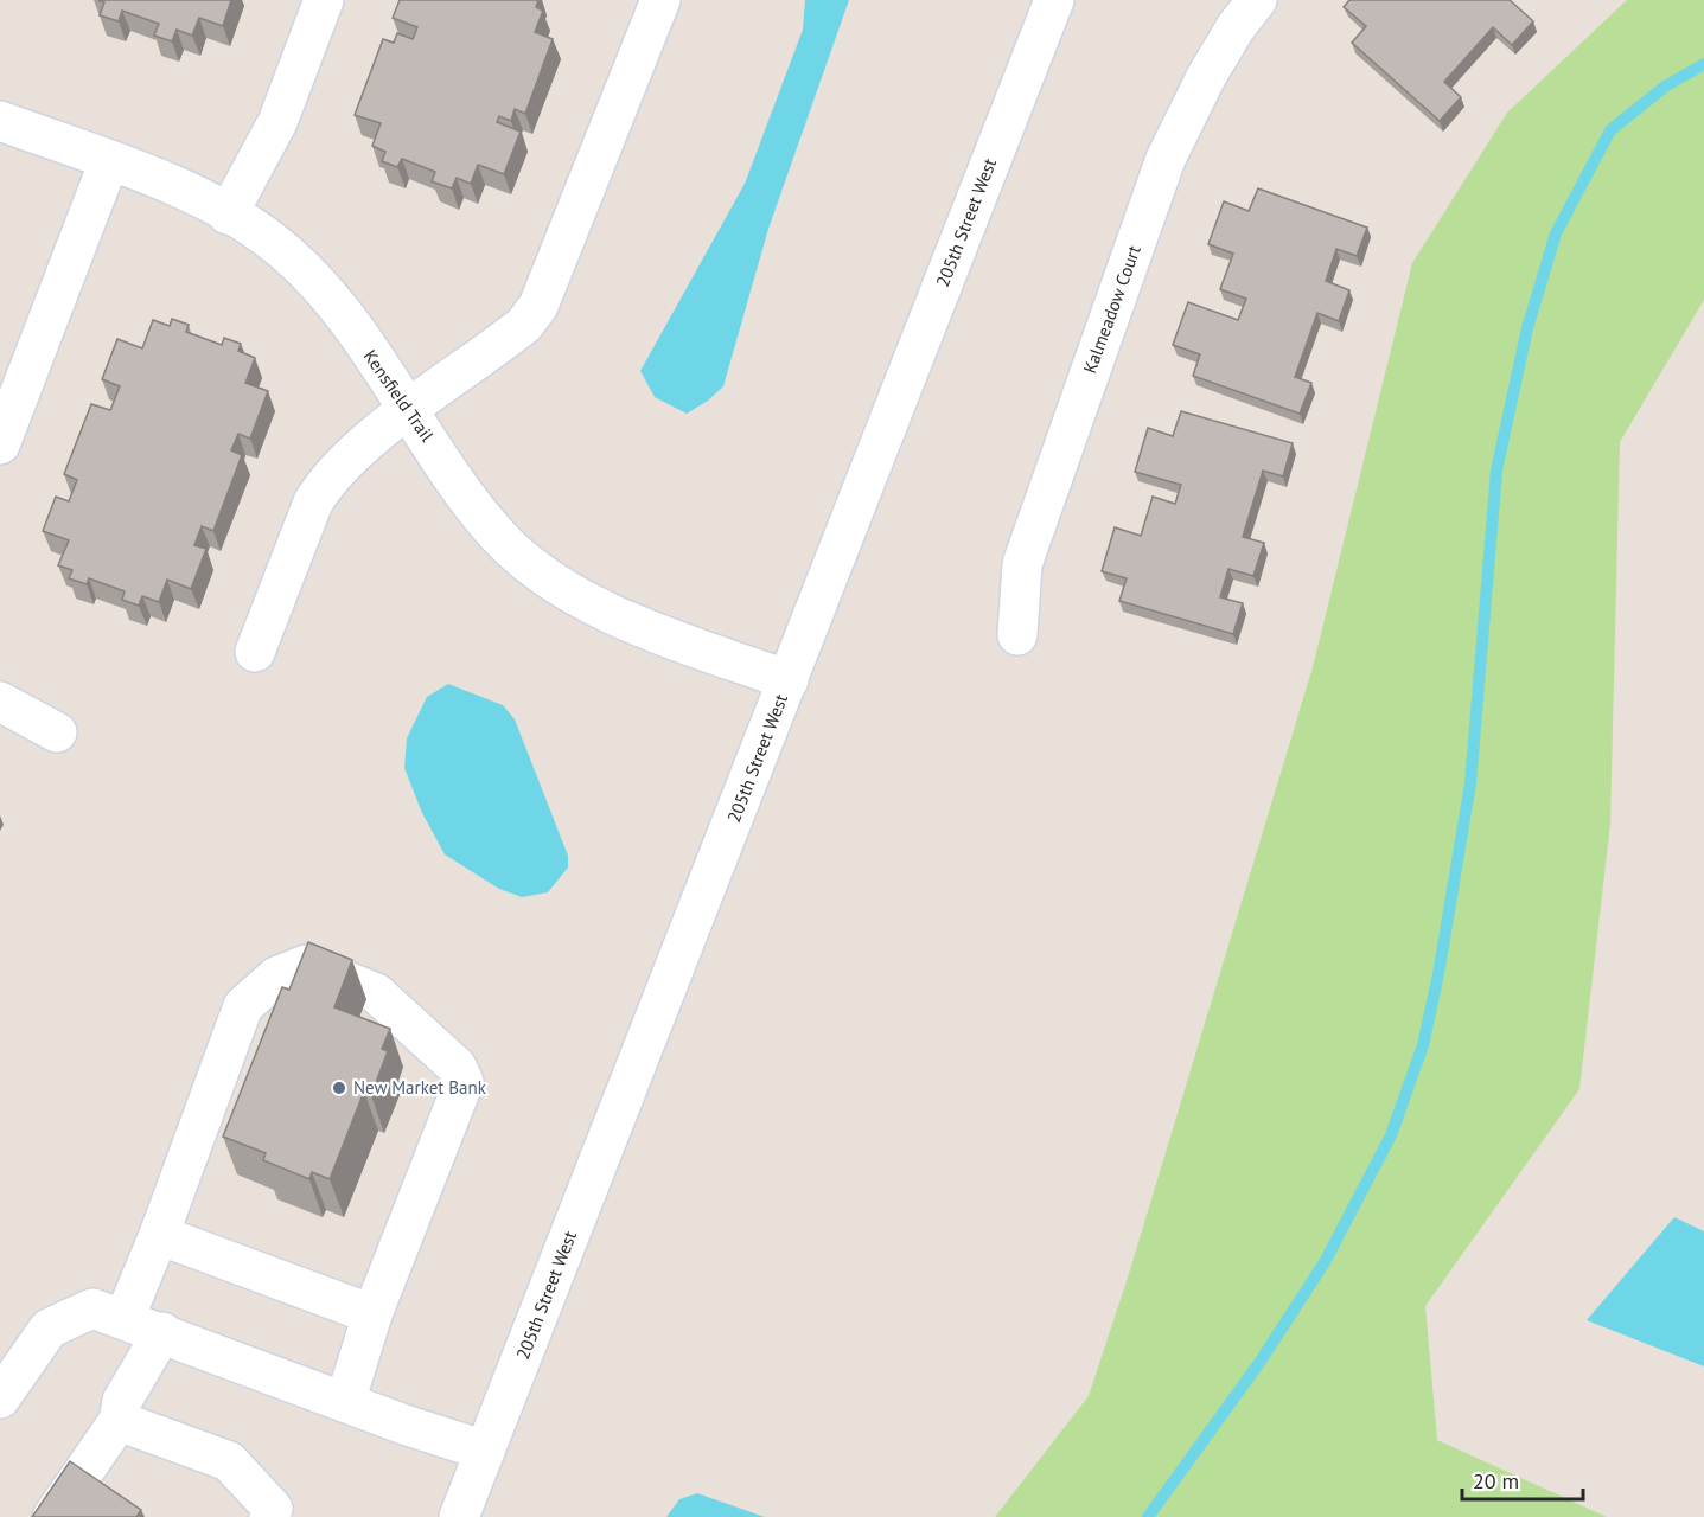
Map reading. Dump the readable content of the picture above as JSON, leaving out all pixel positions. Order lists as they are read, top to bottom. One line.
{"streets":{"street":["205th Street West","Kalmeadow Court","Kensfield Trail"]},"crossings":[["205th Street West","Kensfield Trail"]],"places":["New Market Bank"],"scale_bar":"20 m"}
